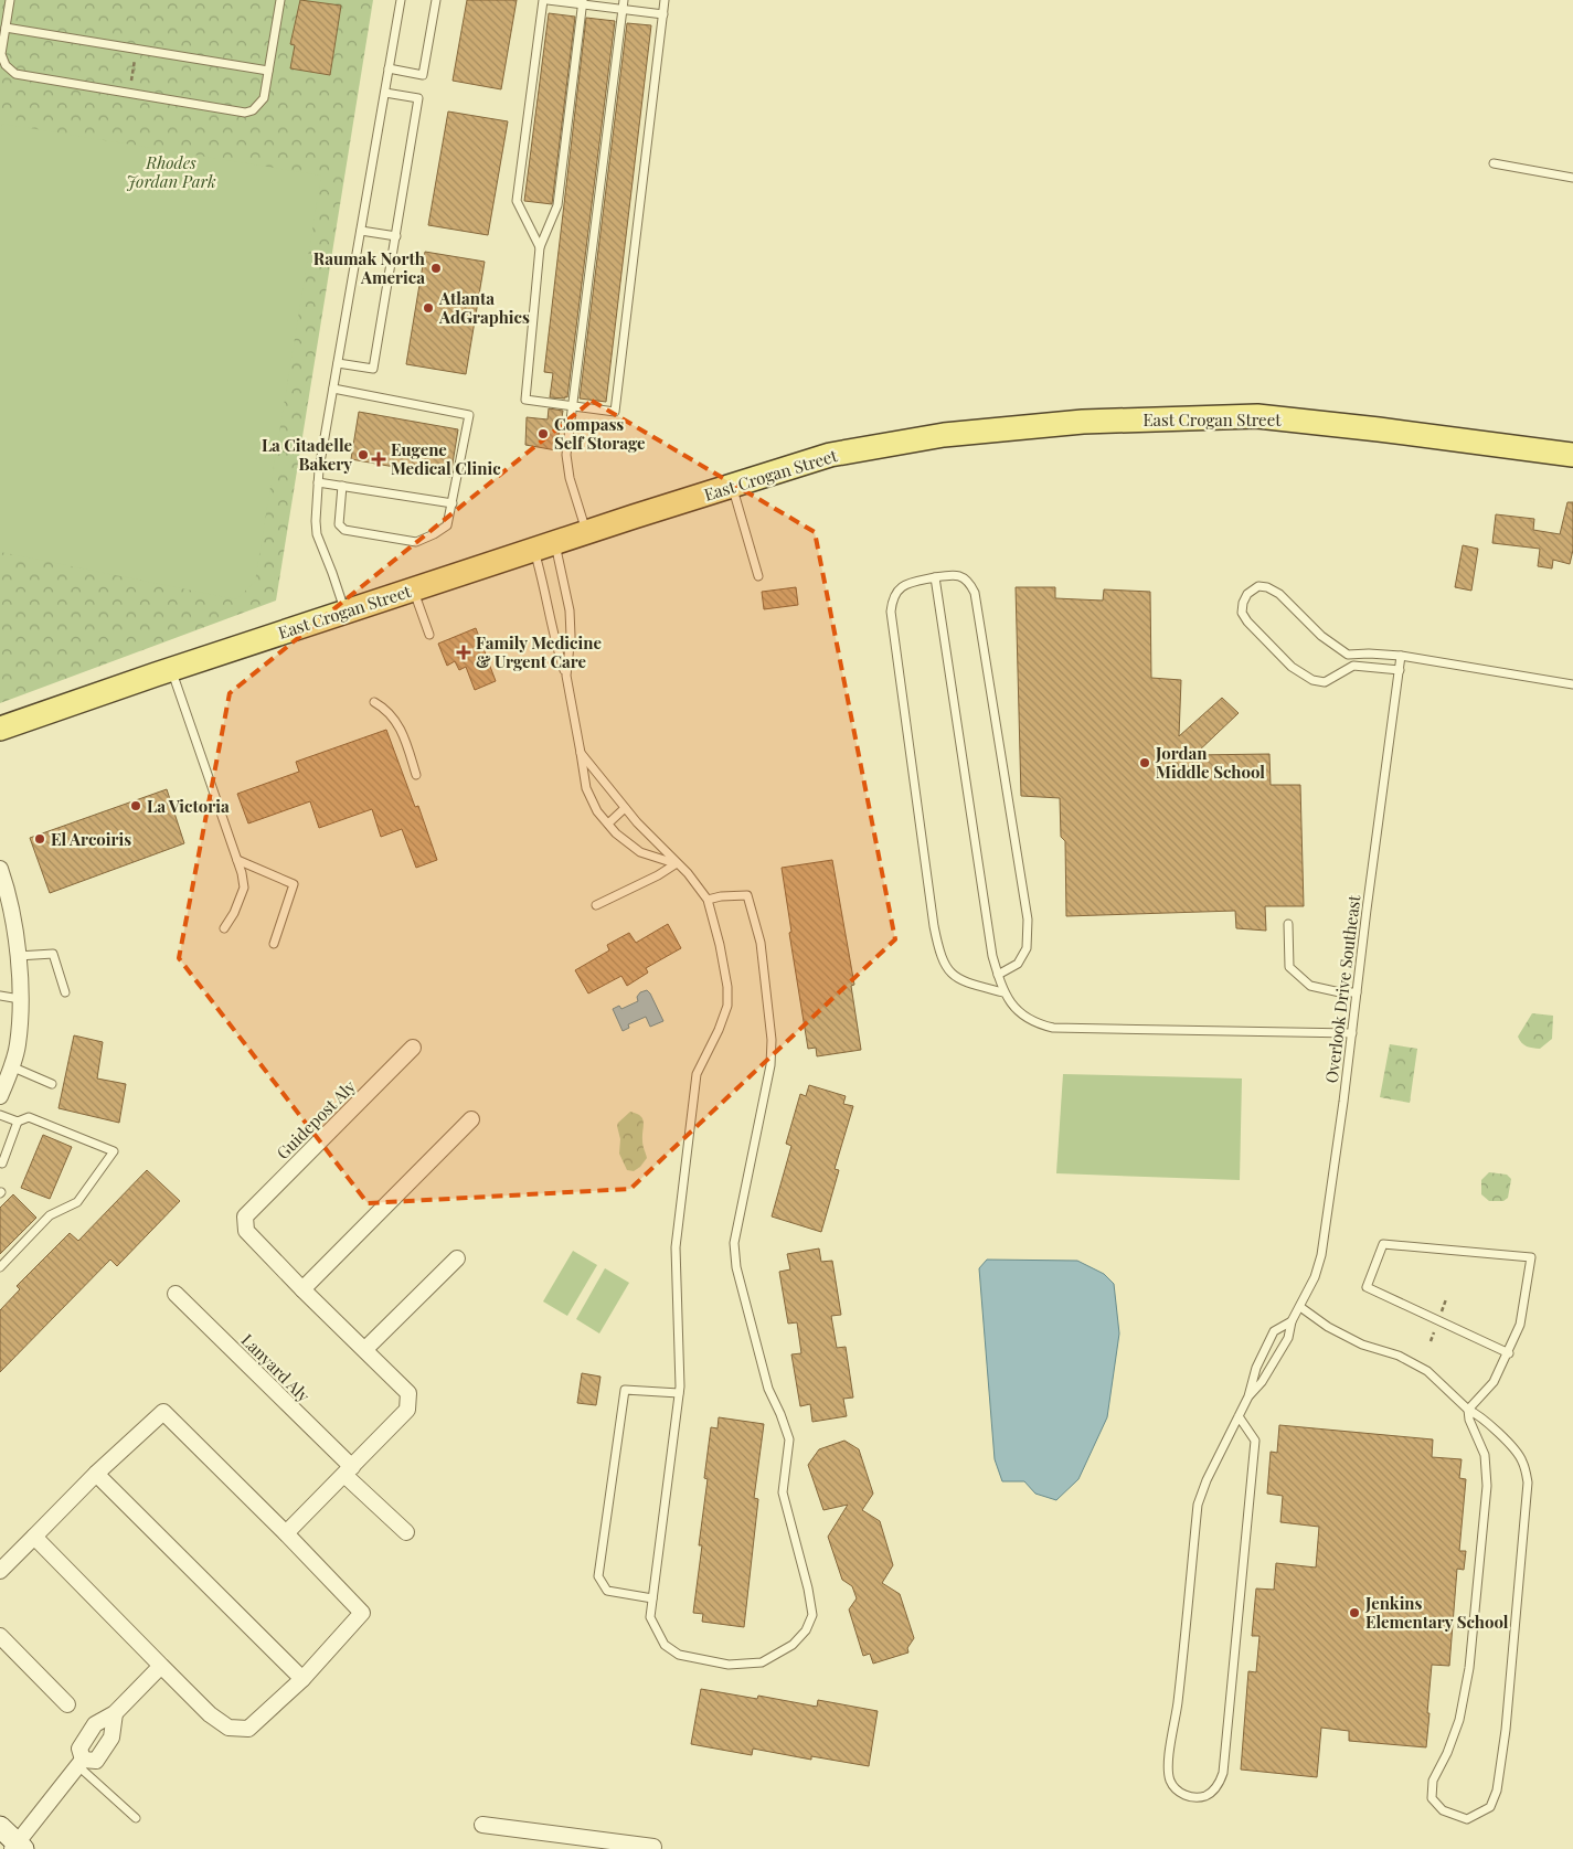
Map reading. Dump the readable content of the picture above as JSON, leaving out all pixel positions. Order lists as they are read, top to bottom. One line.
{"streets":{"main road":["East Crogan Street"],"street":["Guidepost Aly","Lanyard Aly"],"lane":["Overlook Drive Southeast"]},"parks":["Rhodes Jordan Park"],"places":{"other":["Raumak North America","Atlanta AdGraphics","Compass Self Storage","La Citadelle Bakery","Jordan Middle School","La Victoria","El Arcoiris","Jenkins Elementary School"],"health":["Eugene Medical Clinic","Family Medicine & Urgent Care"]}}
